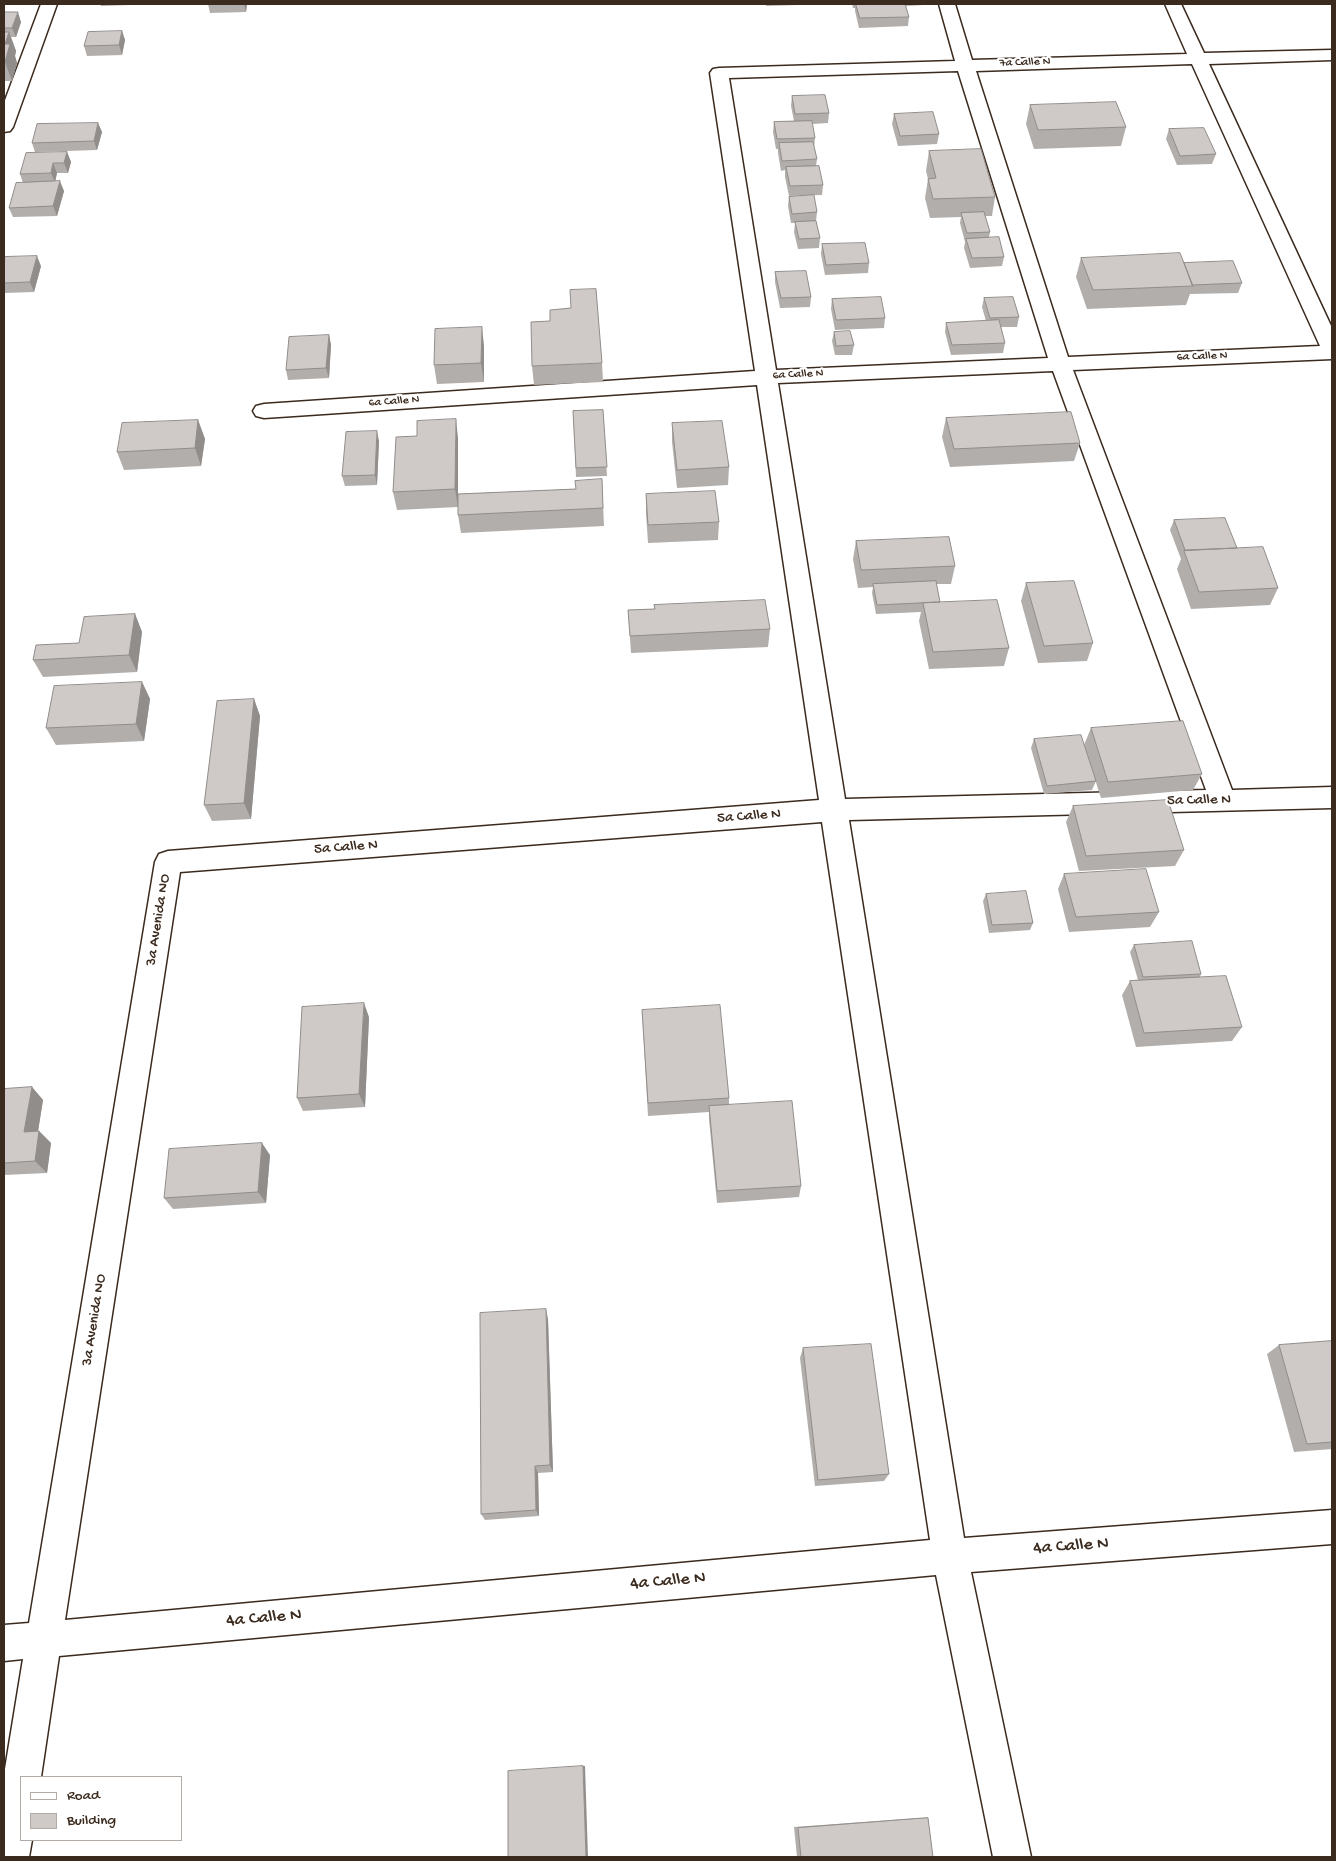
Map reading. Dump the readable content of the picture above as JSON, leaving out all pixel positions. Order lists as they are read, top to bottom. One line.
{"streets":{"street":["7a Calle N","6a Calle N","5a Calle N","3a Avenida NO","4a Calle N"]},"crossings":[["7a Calle N","6a Calle N"],["5a Calle N","3a Avenida NO"],["3a Avenida NO","4a Calle N"]],"legend":["Road","Building"]}
